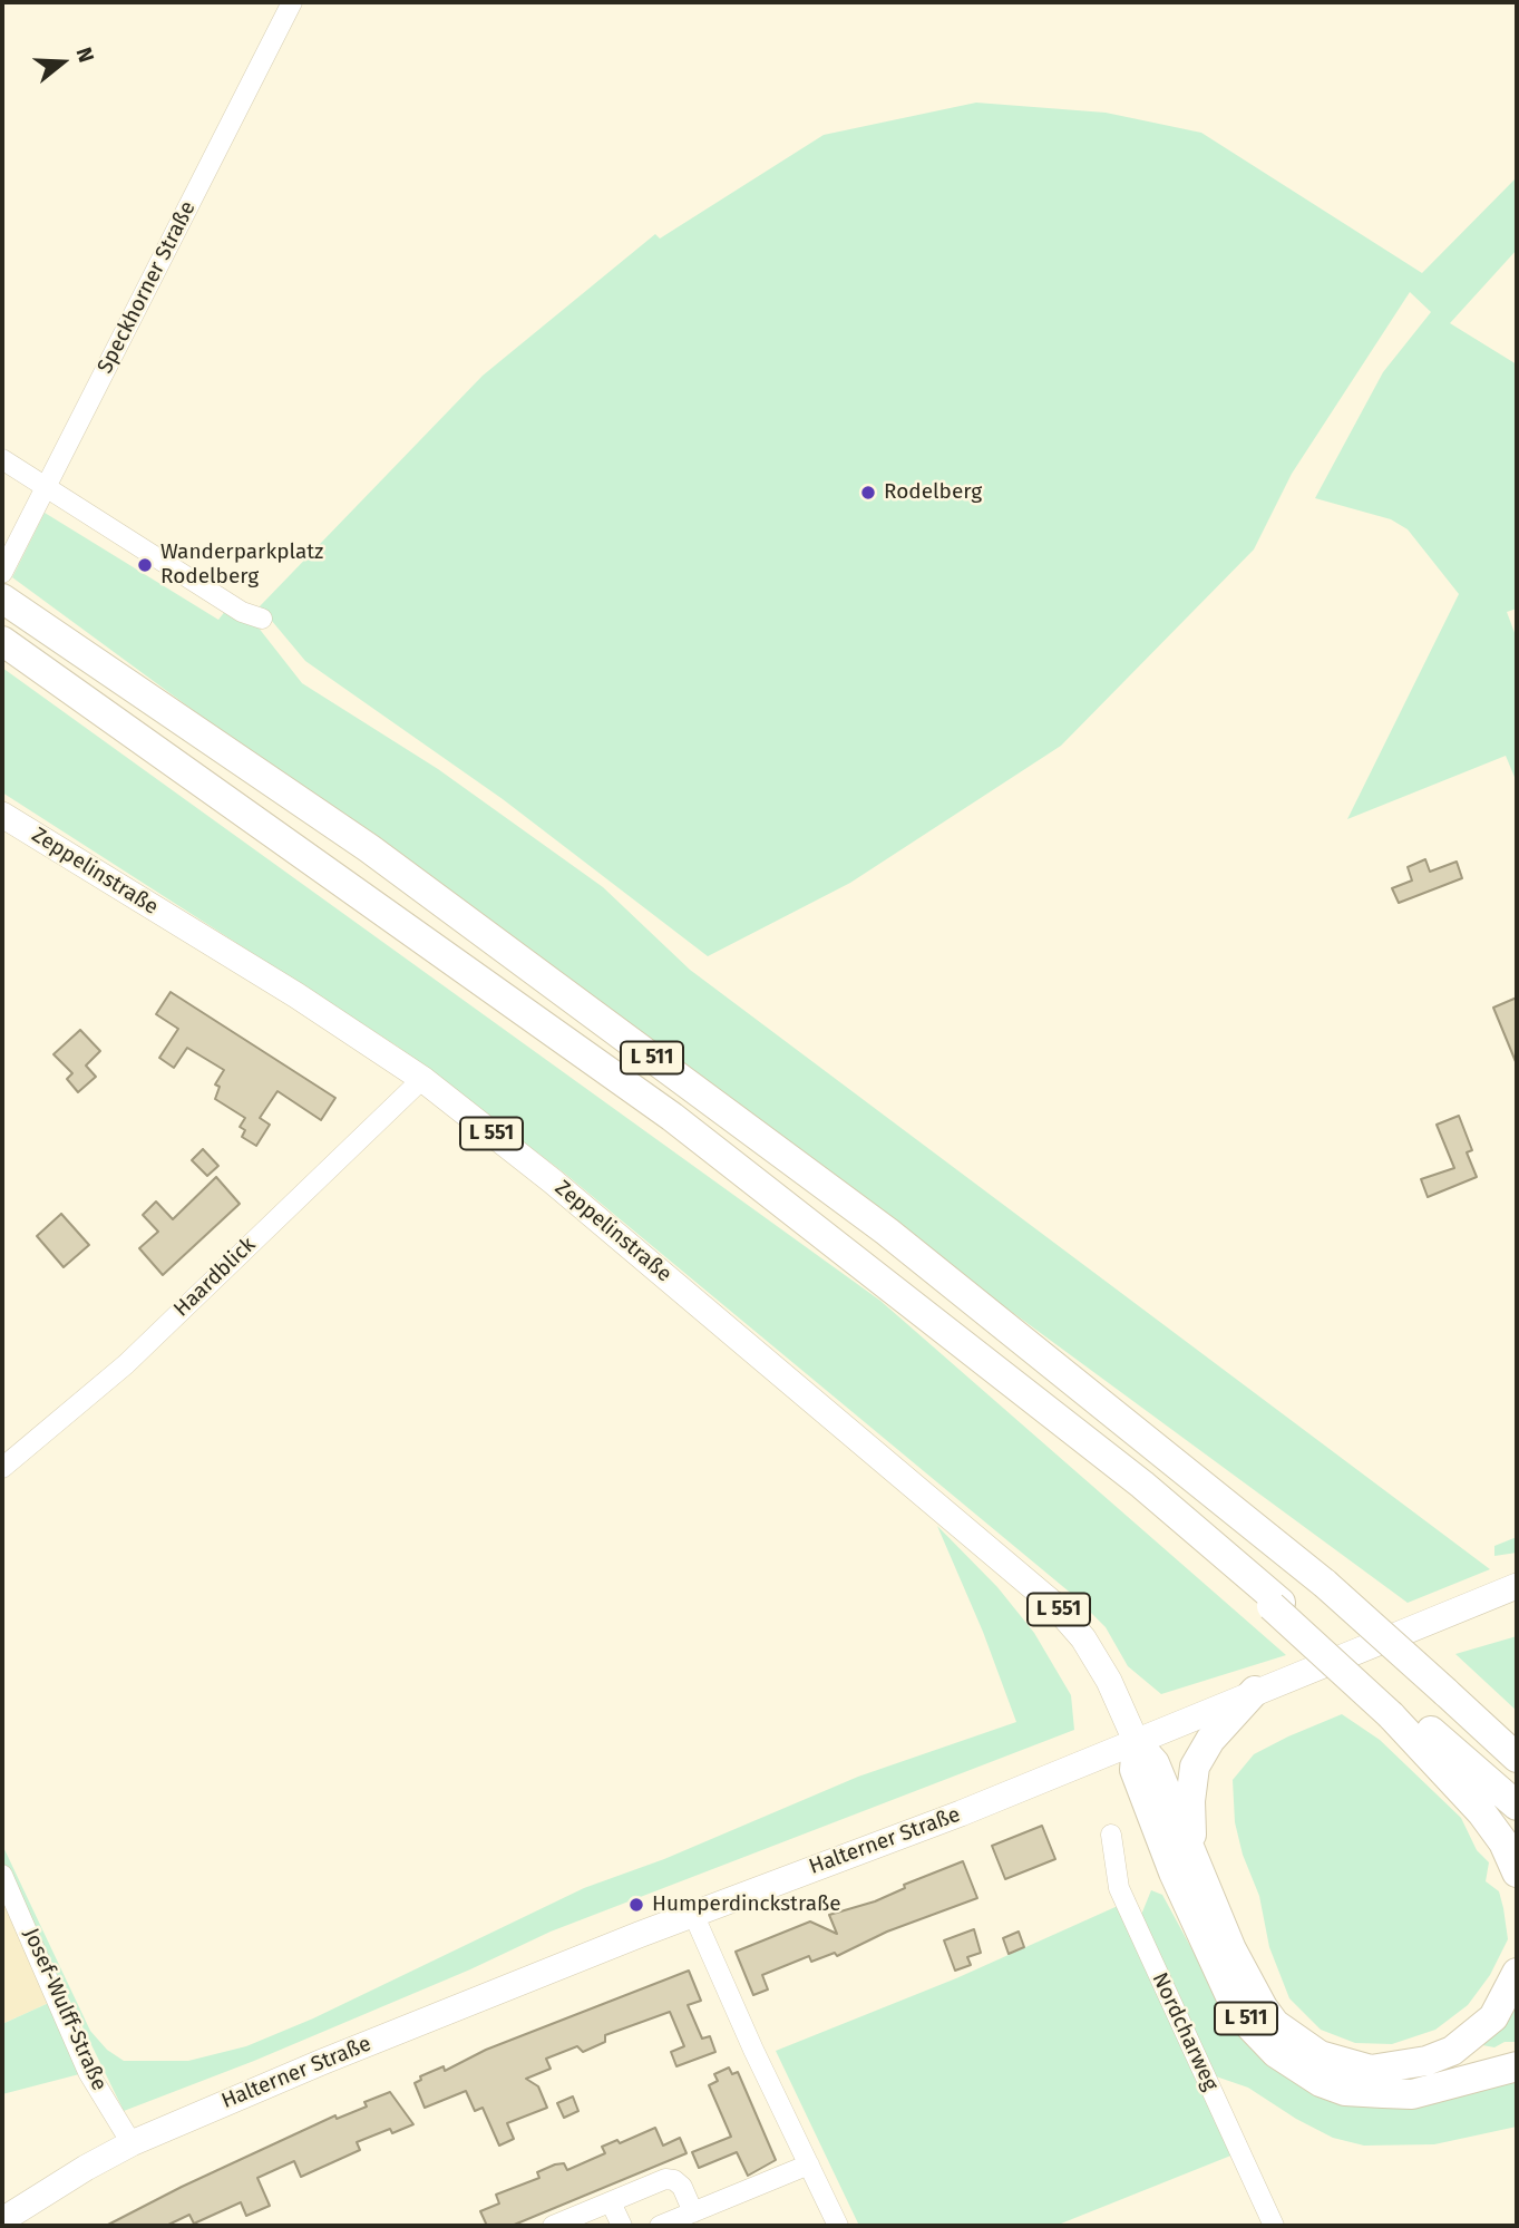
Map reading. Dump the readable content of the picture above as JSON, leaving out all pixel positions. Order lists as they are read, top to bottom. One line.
{"streets":{"highway":["L 511"],"main road":["Zeppelinstraße","L 551","Halterner Straße"],"street":["Speckhorner Straße","Haardblick","Josef-Wulff-Straße","Nordcharweg"]},"crossings":[["Zeppelinstraße","L 511"],["Zeppelinstraße","Haardblick"],["Zeppelinstraße","Halterner Straße"],["L 511","Halterner Straße"],["Halterner Straße","Josef-Wulff-Straße"]],"places":["Rodelberg","Wanderparkplatz Rodelberg","Humperdinckstraße"],"north":"right"}
